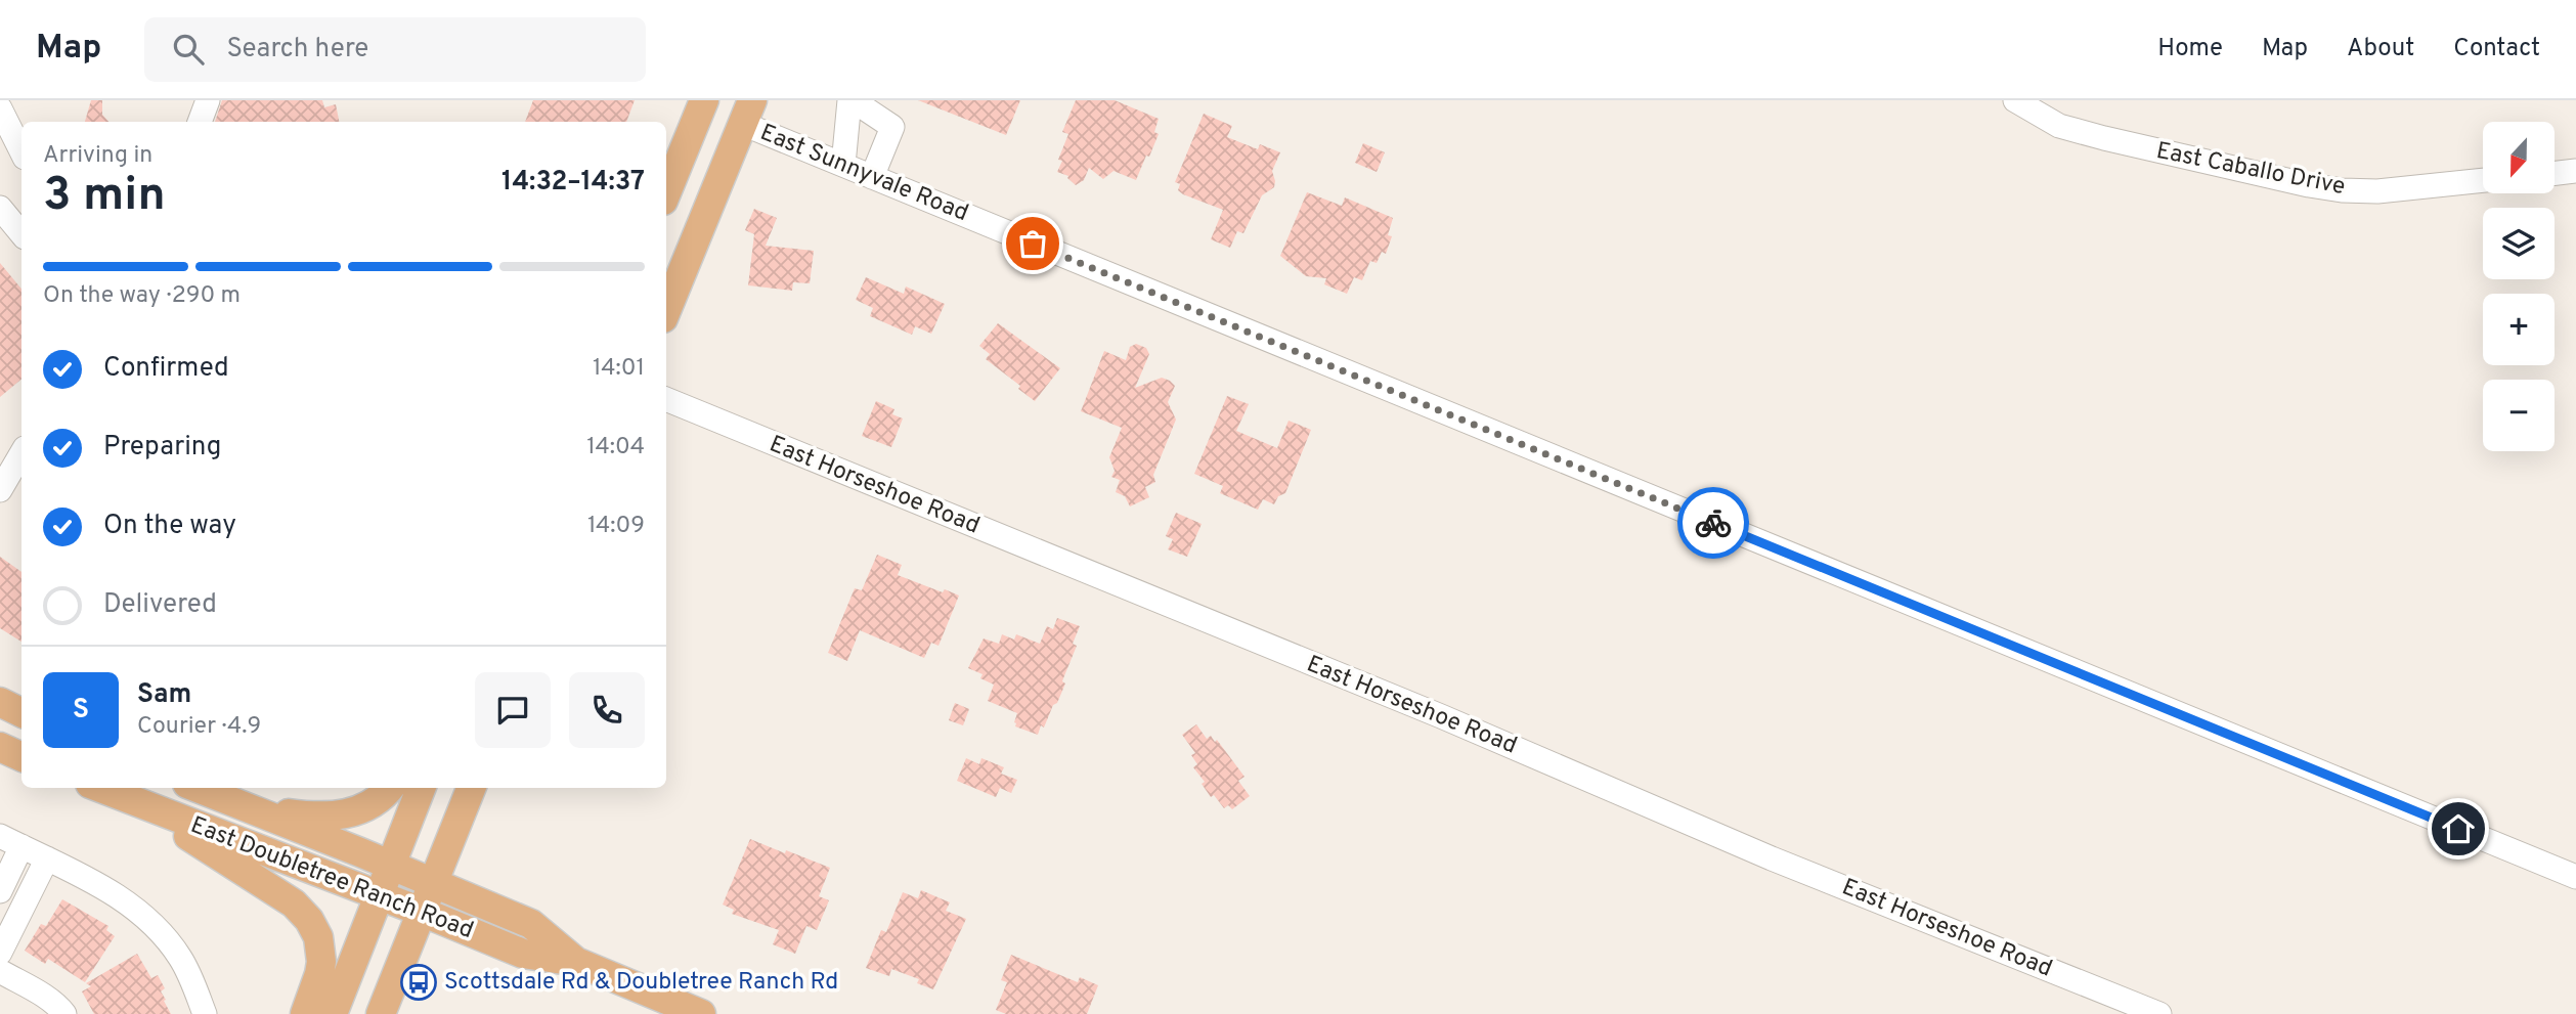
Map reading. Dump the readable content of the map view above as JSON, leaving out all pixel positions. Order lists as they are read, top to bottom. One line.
{"streets":{"main road":["East Doubletree Ranch Road"],"street":["East Caballo Drive","East Sunnyvale Road","East Horseshoe Road"]},"places":{"bus stop":["Scottsdale Rd & Doubletree Ranch Rd"]},"north":"bottom","page":{"header":"Map","search":"Search here","nav":["Home","Map","About","Contact"],"map_buttons":["+","−"],"heading":["3 min","Arriving in","14:32–14:37"],"panel":["Sam","Courier · 4.9"],"bar":"On the way · 290 m","list":[["Confirmed","14:01"],["Preparing","14:04"],["On the way","14:09"],"Delivered"],"round":"S"}}
